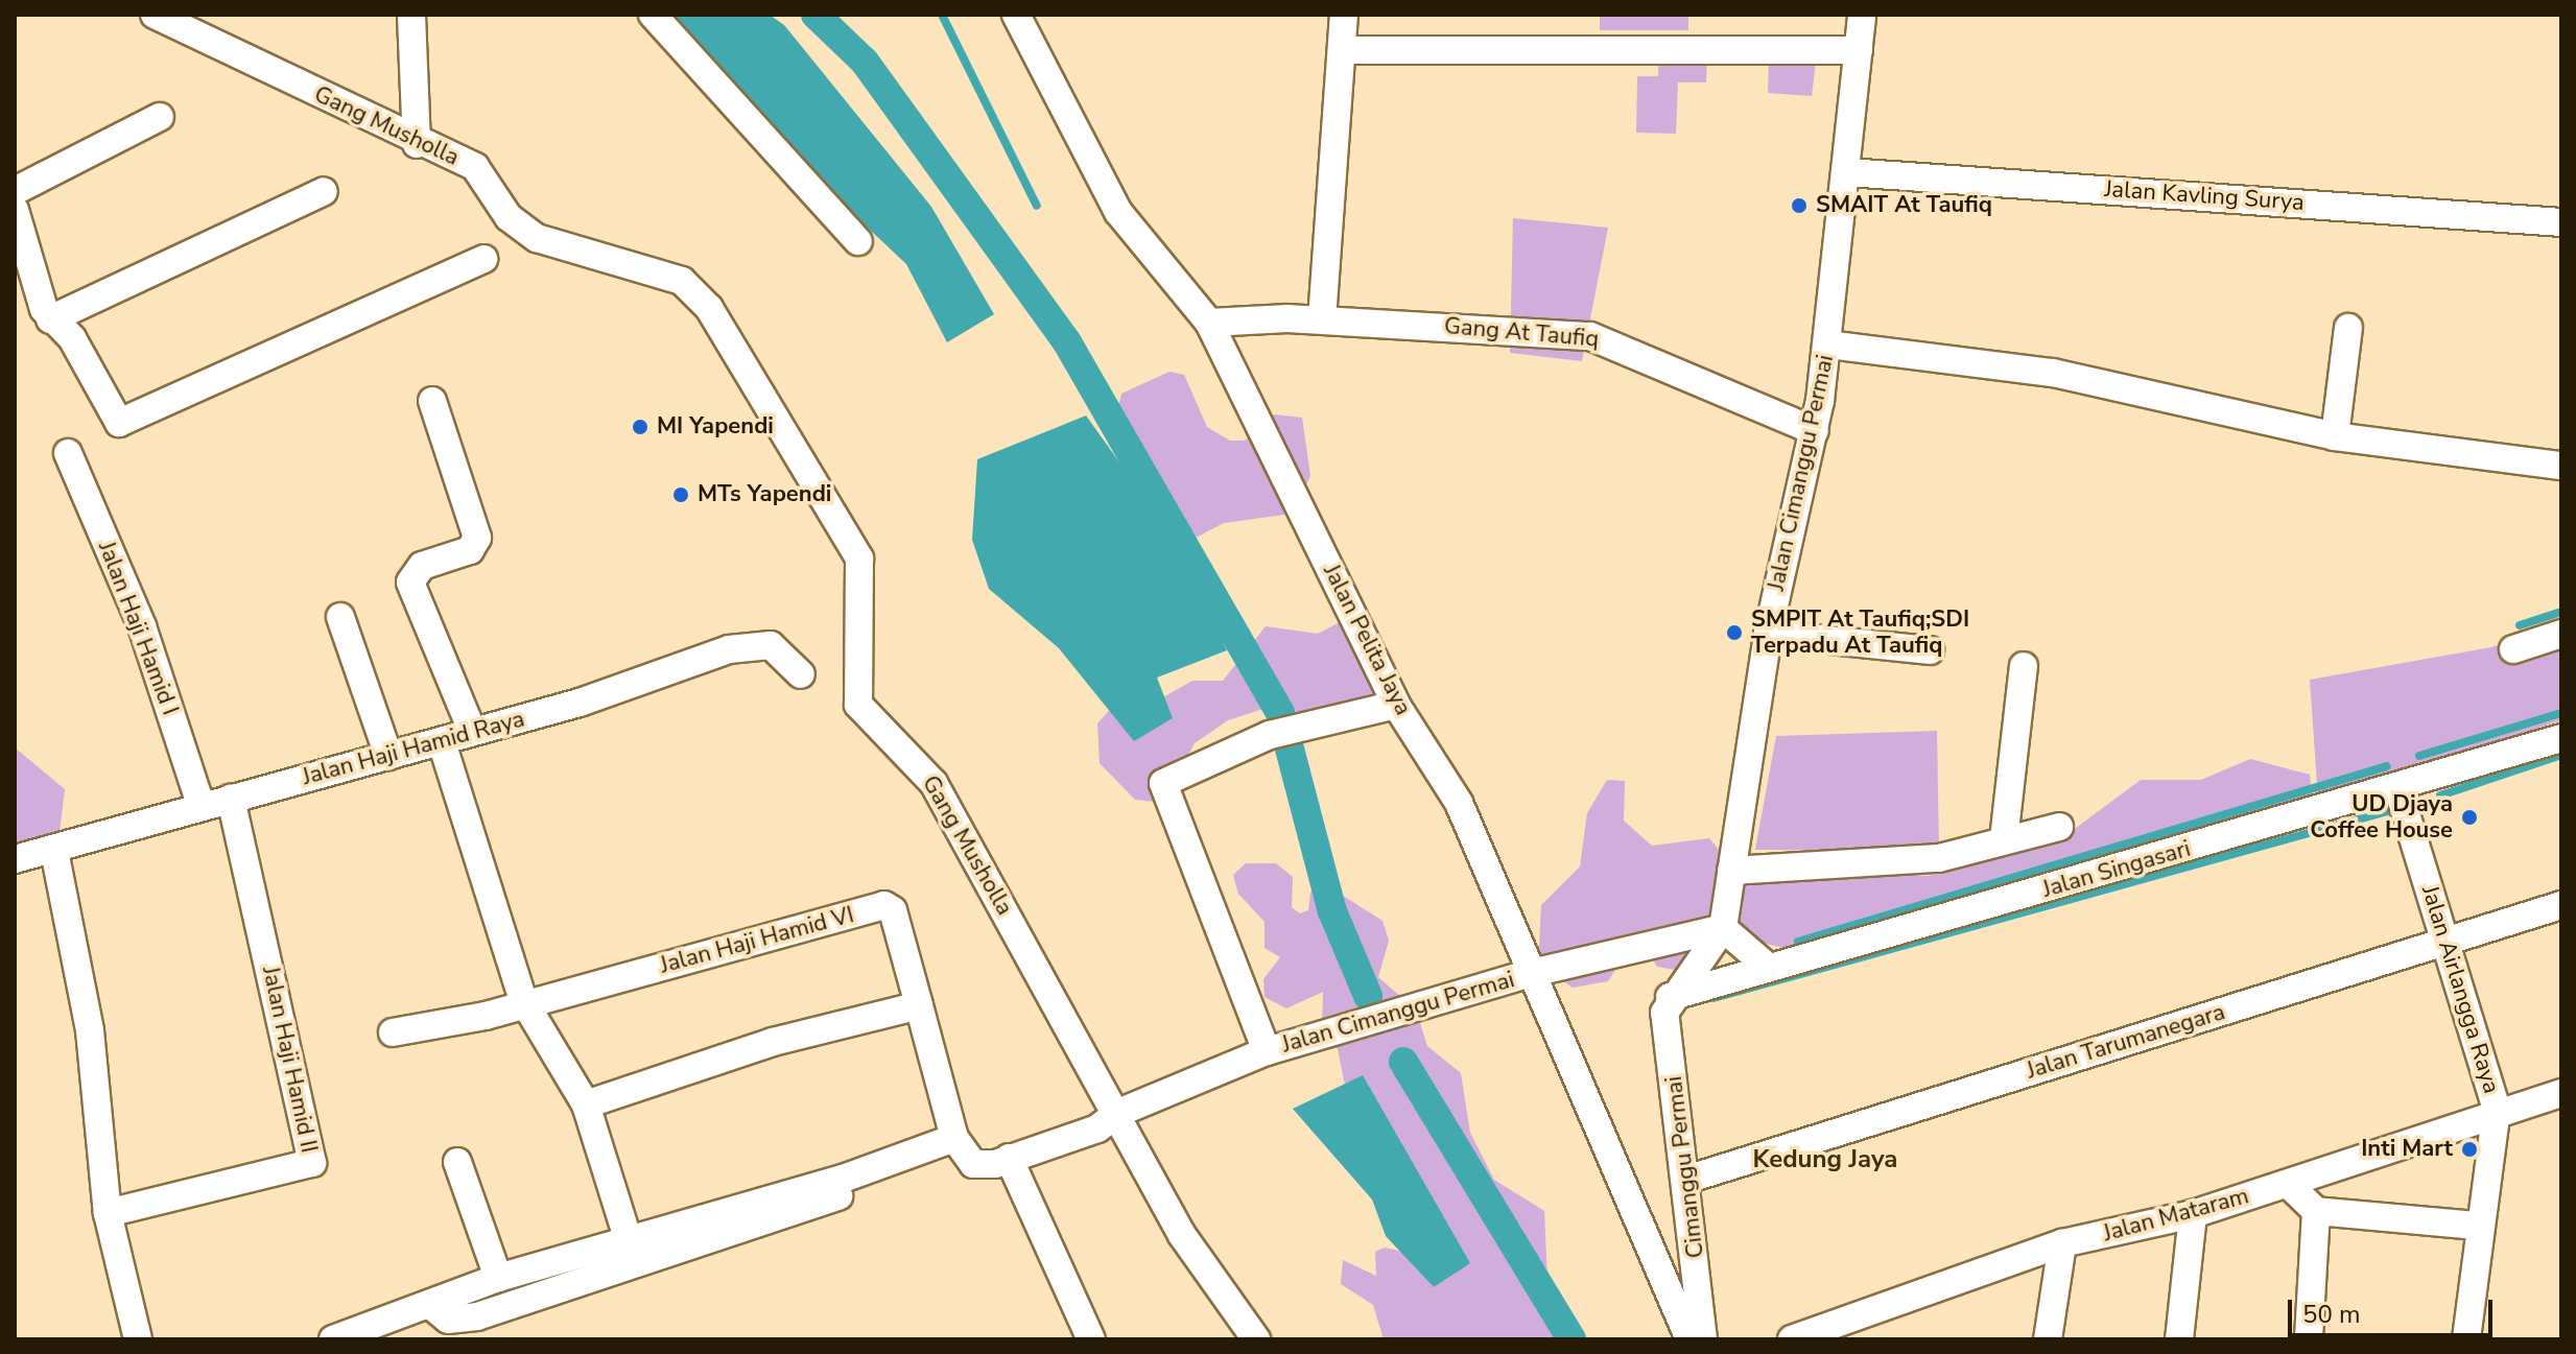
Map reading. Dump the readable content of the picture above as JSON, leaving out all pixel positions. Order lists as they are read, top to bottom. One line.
{"streets":{"street":["Gang Musholla","Jalan Kavling Surya","Gang At Taufiq","Jalan Cimanggu Permai","Jalan Haji Hamid I","Jalan Pelita Jaya","Jalan Haji Hamid Raya","Jalan Singasari","Jalan Haji Hamid VI","Jalan Airlangga Raya","Jalan Tarumanegara","Jalan Haji Hamid II","Cimanggu Permai","Jalan Mataram"]},"crossings":[["Gang Musholla","Jalan Cimanggu Permai"],["Jalan Kavling Surya","Jalan Cimanggu Permai"],["Gang At Taufiq","Jalan Cimanggu Permai"],["Gang At Taufiq","Jalan Pelita Jaya"],["Jalan Cimanggu Permai","Jalan Pelita Jaya"],["Jalan Cimanggu Permai","Jalan Singasari"],["Jalan Cimanggu Permai","Cimanggu Permai"],["Jalan Haji Hamid I","Jalan Haji Hamid Raya"],["Jalan Haji Hamid Raya","Jalan Haji Hamid II"],["Jalan Singasari","Jalan Airlangga Raya"],["Jalan Singasari","Cimanggu Permai"],["Jalan Airlangga Raya","Jalan Tarumanegara"],["Jalan Airlangga Raya","Jalan Mataram"],["Jalan Tarumanegara","Cimanggu Permai"]],"districts":["Kedung Jaya"],"places":["SMAIT At Taufiq","MI Yapendi","MTs Yapendi","SMPIT At Taufiq;SDI Terpadu At Taufiq","UD Djaya Coffee House","Inti Mart"],"scale_bar":"50 m"}
